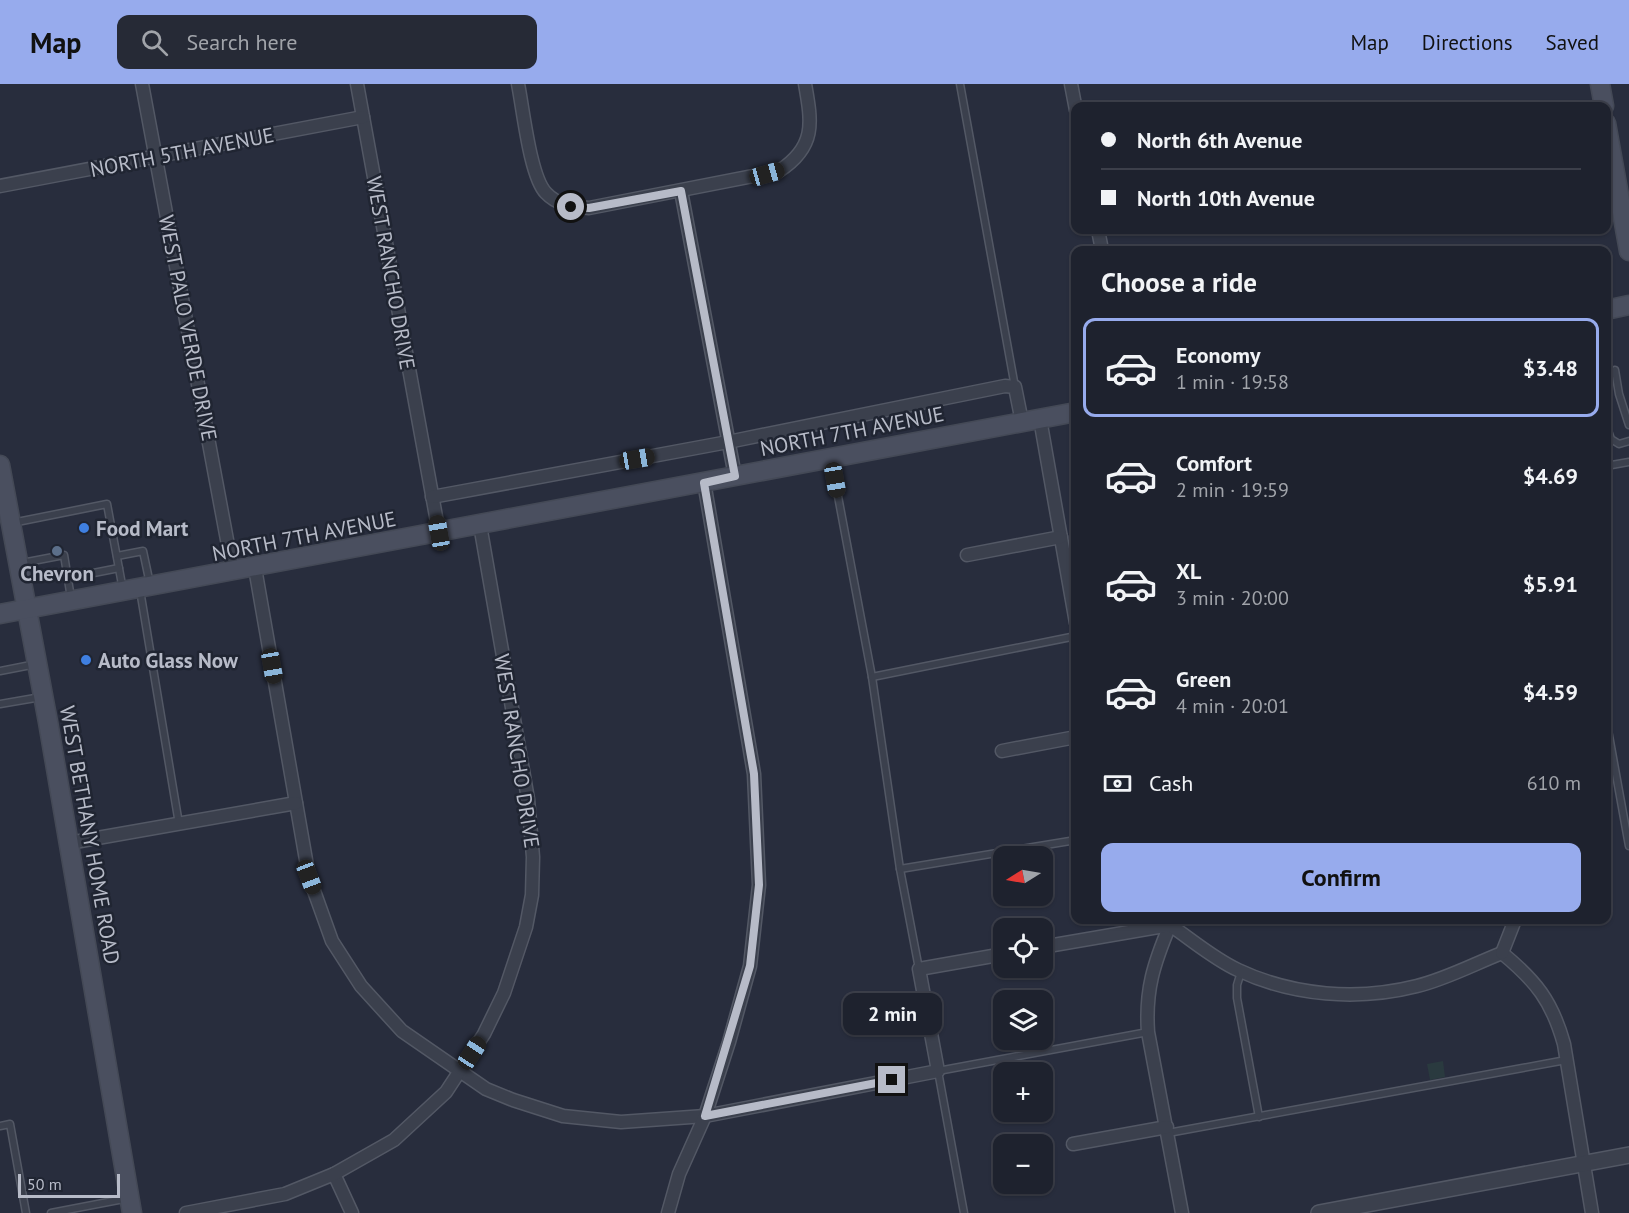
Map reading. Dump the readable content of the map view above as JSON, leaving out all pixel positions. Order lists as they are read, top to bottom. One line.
{"streets":{"main road":["NORTH 7TH AVENUE","WEST BETHANY HOME ROAD"],"street":["NORTH 5TH AVENUE","WEST RANCHO DRIVE","WEST PALO VERDE DRIVE"]},"crossings":[["NORTH 5TH AVENUE","WEST RANCHO DRIVE"],["NORTH 5TH AVENUE","WEST PALO VERDE DRIVE"],["WEST RANCHO DRIVE","NORTH 7TH AVENUE"],["WEST PALO VERDE DRIVE","NORTH 7TH AVENUE"],["NORTH 7TH AVENUE","WEST BETHANY HOME ROAD"]],"places":["Food Mart","Chevron","Auto Glass Now"],"scale_bar":"50 m","north":"left","page":{"header":"Map","search":"Search here","nav":["Map","Directions","Saved"],"banner":["North 6th Avenue","North 10th Avenue"],"heading":"Choose a ride","list":[{"name":"Economy","note":"1 min · 19:58","value":"$3.48"},{"name":"Comfort","note":"2 min · 19:59","value":"$4.69"},{"name":"XL","note":"3 min · 20:00","value":"$5.91"},{"name":"Green","note":"4 min · 20:01","value":"$4.59"}],"pay":["Cash","610 m"],"buttons":"Confirm","map_buttons":["+","−"],"bubble":"2 min","scale":"50 m"}}
